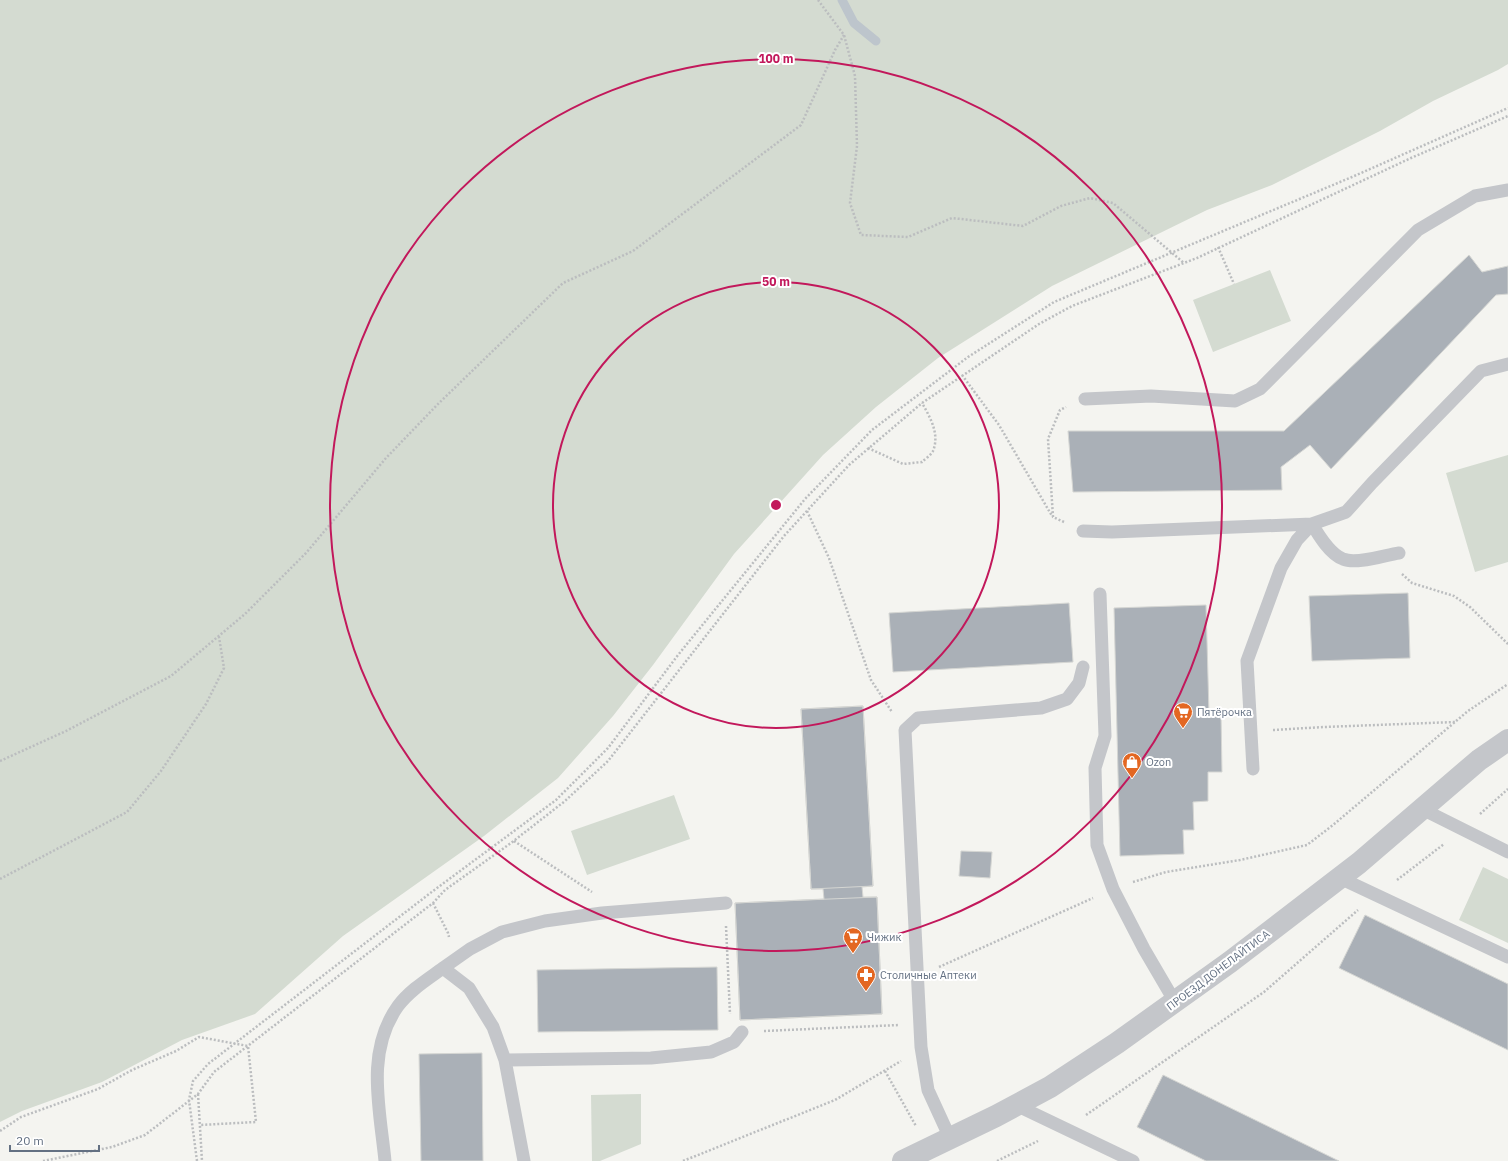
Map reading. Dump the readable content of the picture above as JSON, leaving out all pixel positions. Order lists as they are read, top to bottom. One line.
{"streets":{"street":["ПРОЕЗД ДОНЕЛАЙТИСА"]},"places":{"supermarket":["Пятёрочка","Чижик"],"shop":["Ozon"],"pharmacy":["Столичные Аптеки"]},"scale_bar":"20 m","rings":["100 m","50 m"]}
